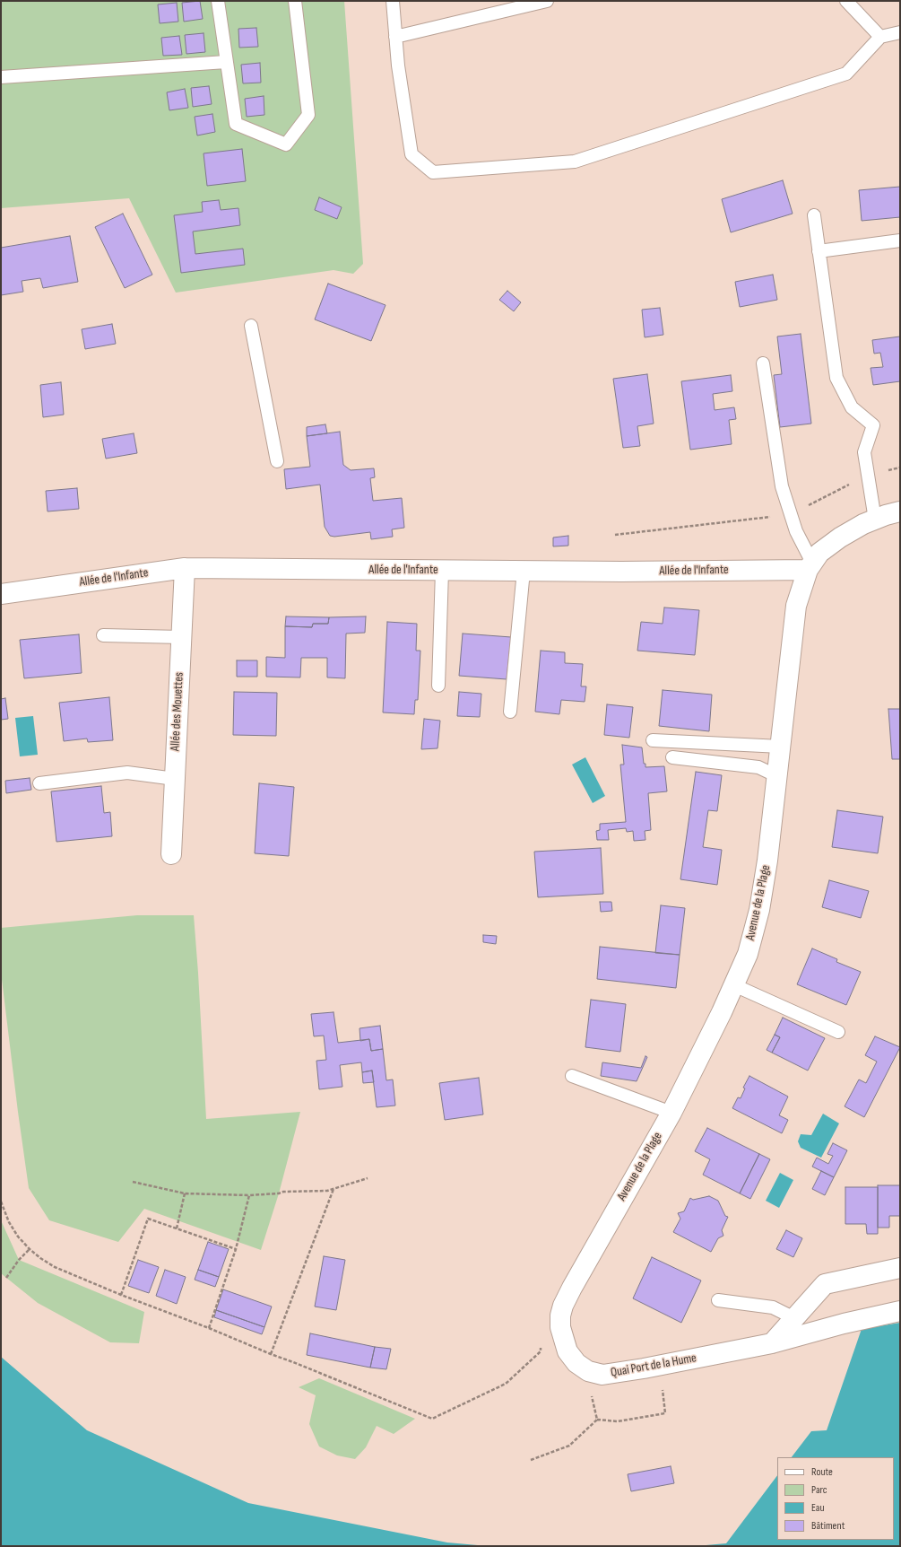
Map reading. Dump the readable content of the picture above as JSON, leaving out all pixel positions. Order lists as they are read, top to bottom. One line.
{"streets":{"street":["Allée de l'Infante","Allée des Mouettes","Avenue de la Plage","Quai Port de la Hume"]},"crossings":[["Allée de l'Infante","Allée des Mouettes"],["Allée de l'Infante","Avenue de la Plage"],["Avenue de la Plage","Quai Port de la Hume"]],"legend":["Route","Parc","Eau","Bâtiment"]}
